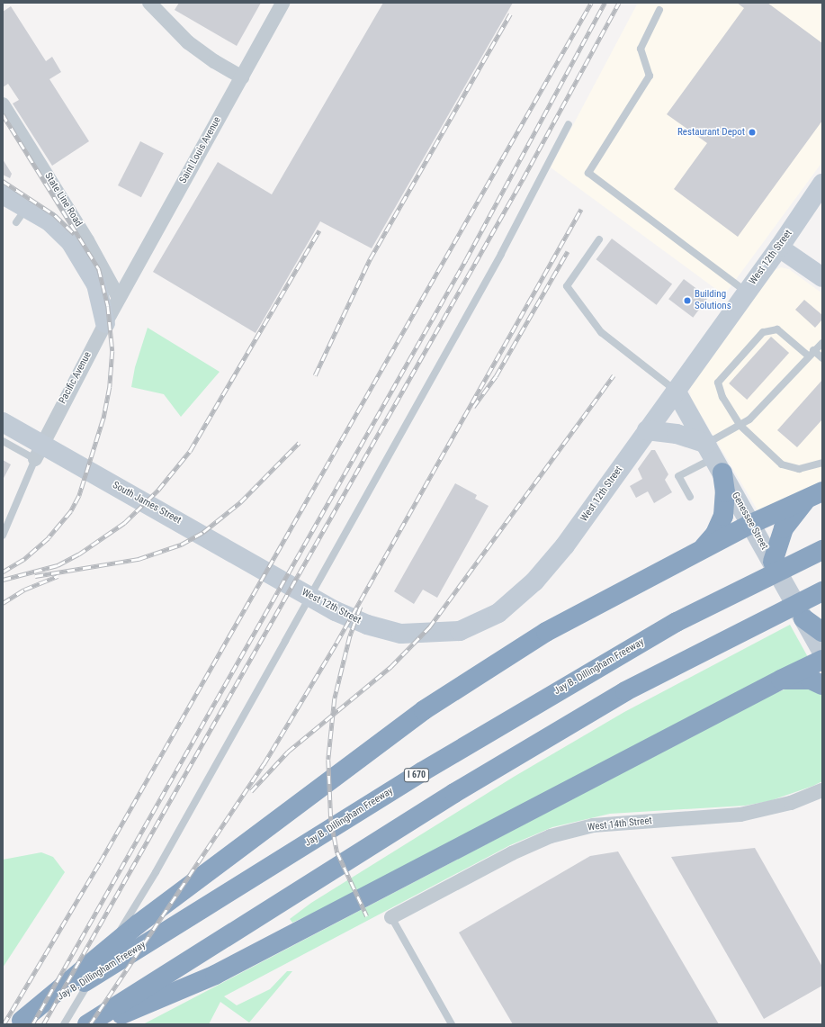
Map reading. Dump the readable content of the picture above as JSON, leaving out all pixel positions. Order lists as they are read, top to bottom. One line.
{"streets":{"highway":["Jay B. Dillingham Freeway","I 670"],"main road":["West 12th Street","South James Street","Genessee Street"],"street":["Saint Louis Avenue","State Line Road","Pacific Avenue","West 14th Street"]},"crossings":[["Saint Louis Avenue","State Line Road"],["Saint Louis Avenue","Pacific Avenue"],["State Line Road","Pacific Avenue"],["West 12th Street","South James Street"],["West 12th Street","Genessee Street"]],"places":["Restaurant Depot","Building Solutions"]}
